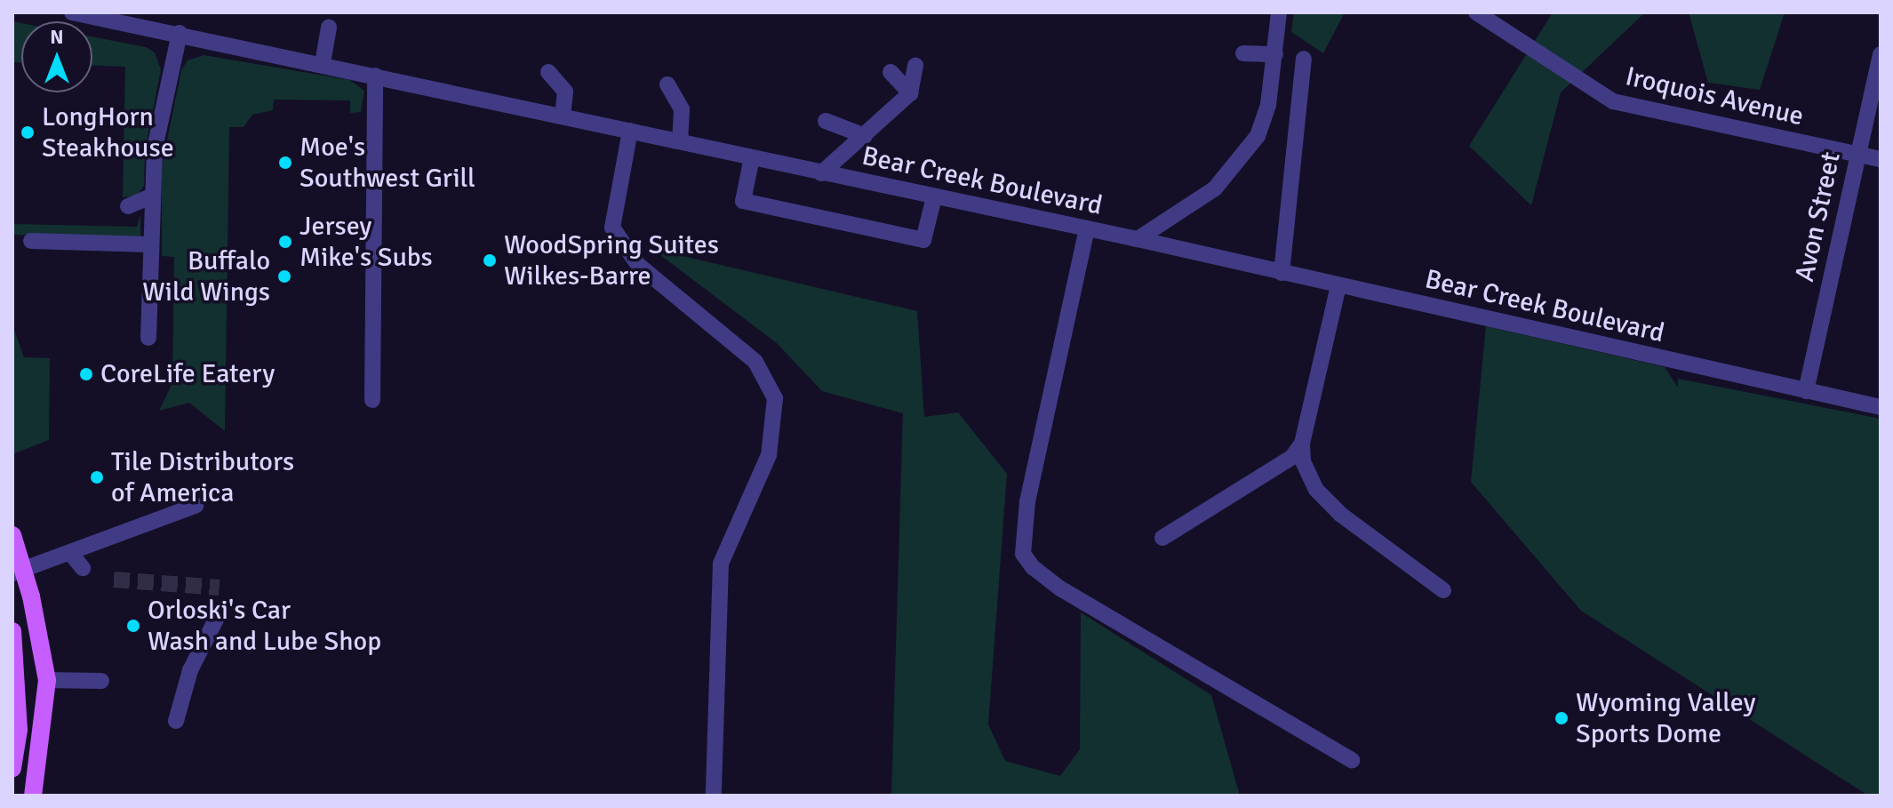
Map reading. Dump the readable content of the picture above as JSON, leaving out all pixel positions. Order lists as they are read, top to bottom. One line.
{"streets":{"street":["Iroquois Avenue","Bear Creek Boulevard","Avon Street"]},"crossings":[["Iroquois Avenue","Avon Street"],["Bear Creek Boulevard","Avon Street"]],"places":["LongHorn Steakhouse","Moe's Southwest Grill","Jersey Mike's Subs","WoodSpring Suites Wilkes-Barre","Buffalo Wild Wings","CoreLife Eatery","Tile Distributors of America","Orloski's Car Wash and Lube Shop","Wyoming Valley Sports Dome"],"north":"top"}
